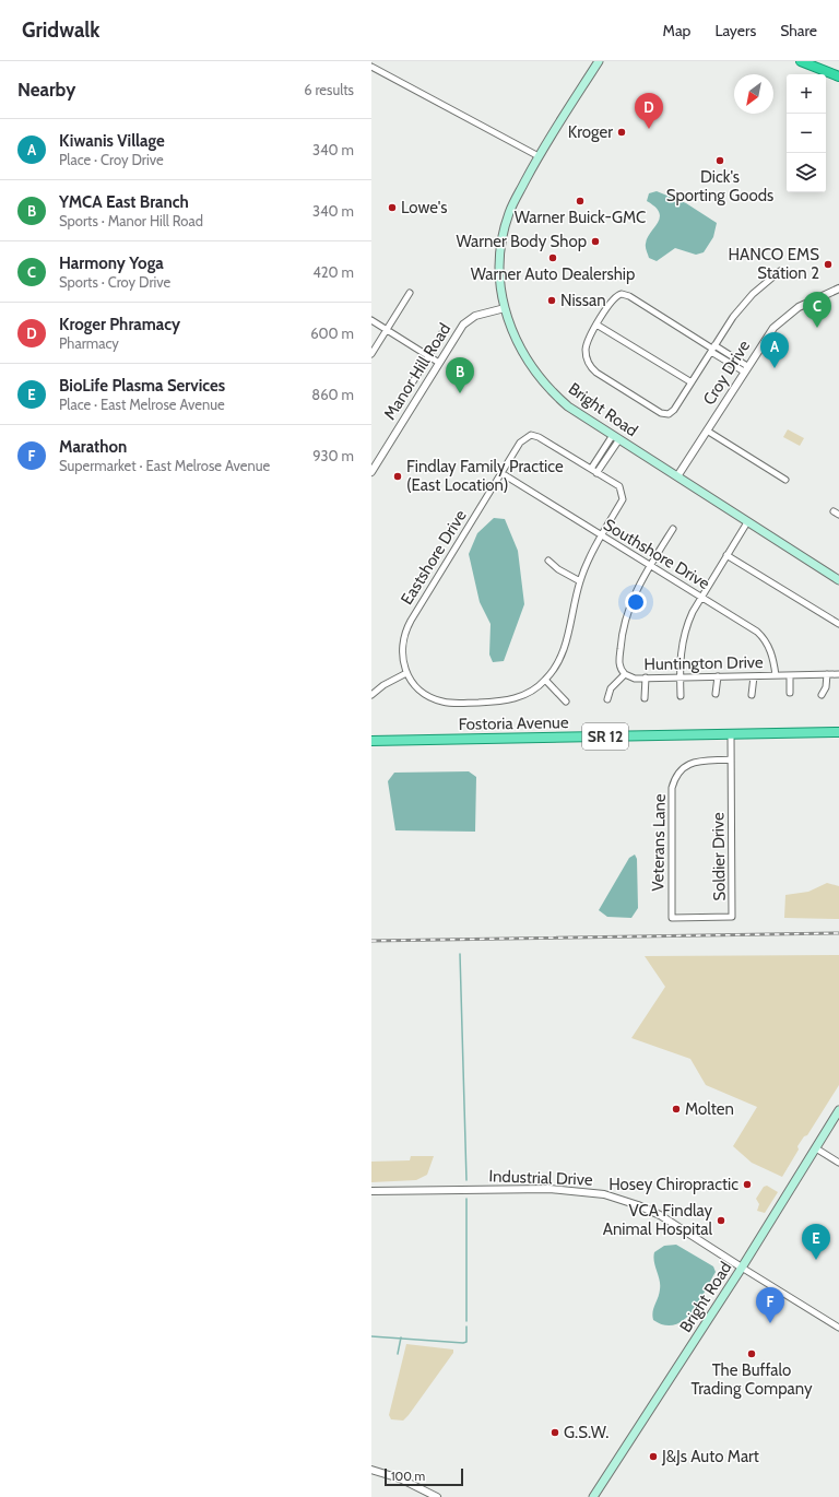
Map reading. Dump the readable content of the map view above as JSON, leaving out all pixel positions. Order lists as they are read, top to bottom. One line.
{"streets":{"main road":["Bright Road","Fostoria Avenue","SR 12"],"street":["Manor Hill Road","Croy Drive","Southshore Drive","Eastshore Drive","Huntington Drive","Veterans Lane","Soldier Drive","Industrial Drive"]},"crossings":[["Manor Hill Road","Bright Road"],["Croy Drive","Bright Road"],["Bright Road","Industrial Drive"],["Southshore Drive","Eastshore Drive"],["Southshore Drive","Huntington Drive"],["Fostoria Avenue","Soldier Drive"],["Veterans Lane","Soldier Drive"]],"places":["Kroger","Dick's Sporting Goods","Warner Buick-GMC","Lowe's","Warner Body Shop","Warner Auto Dealership","HANCO EMS Station 2","Nissan","Findlay Family Practice (East Location)","Molten","Hosey Chiropractic","VCA Findlay Animal Hospital","The Buffalo Trading Company","G.S.W.","J&Js Auto Mart"],"scale_bar":"100 m","north":"bottom left","page":{"header":"Gridwalk","nav":["Map","Layers","Share"],"heading":["Nearby","6 results"],"map_buttons":["+","−"],"pins":["D","C","A","B","E","F"],"list":[{"mark":"A","name":"Kiwanis Village","note":"Place · Croy Drive","value":"340 m"},{"mark":"B","name":"YMCA East Branch","note":"Sports · Manor Hill Road","value":"340 m"},{"mark":"C","name":"Harmony Yoga","note":"Sports · Croy Drive","value":"420 m"},{"mark":"D","name":"Kroger Phramacy","note":"Pharmacy","value":"600 m"},{"mark":"E","name":"BioLife Plasma Services","note":"Place · East Melrose Avenue","value":"860 m"},{"mark":"F","name":"Marathon","note":"Supermarket · East Melrose Avenue","value":"930 m"}],"scale":"100 m"}}
